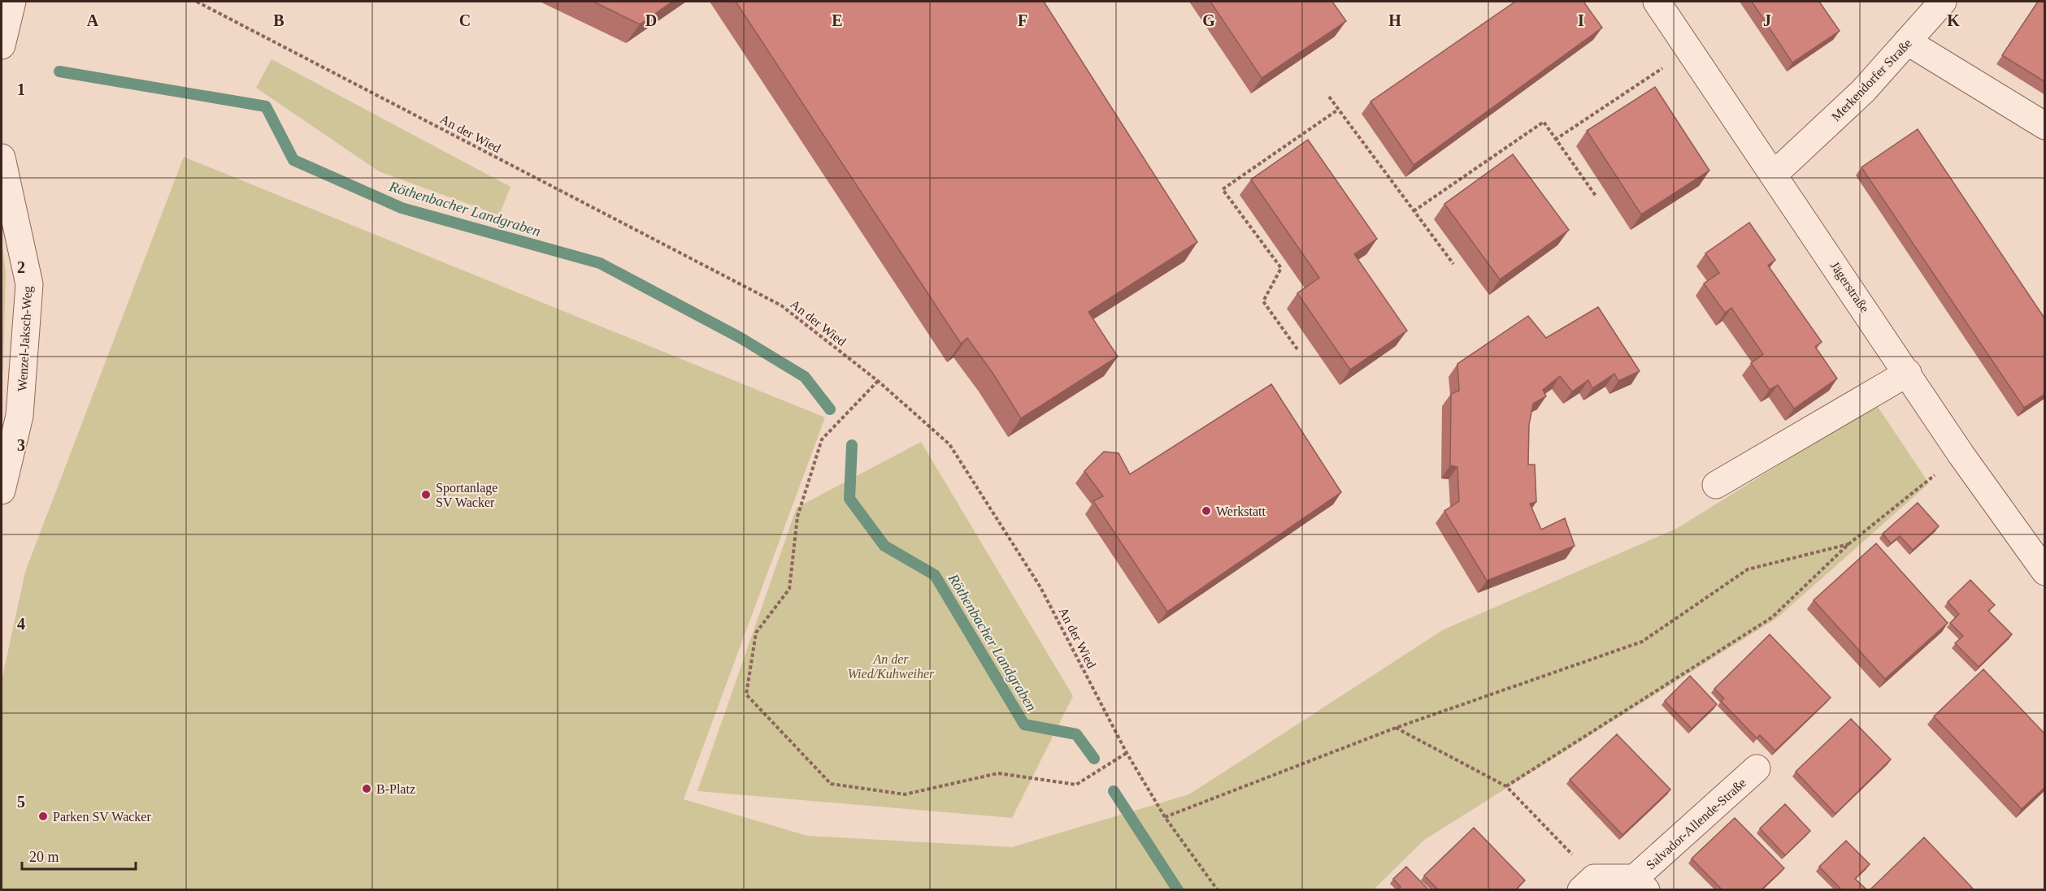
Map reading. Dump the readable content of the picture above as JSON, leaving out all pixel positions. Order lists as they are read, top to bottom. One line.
{"streets":{"street":["Merkendorfer Straße","Jägerstraße","Wenzel-Jaksch-Weg","Salvador-Allende-Straße"],"path":["An der Wied"]},"crossings":[["Merkendorfer Straße","Jägerstraße"]],"water":["Röthenbacher Landgraben"],"parks":["An der Wied/Kuhweiher"],"places":["Sportanlage SV Wacker","Werkstatt","B-Platz","Parken SV Wacker"],"scale_bar":"20 m","grid":{"columns":["A","B","C","D","E","F","G","H","I","J","K"],"rows":["1","2","3","4","5"]}}
